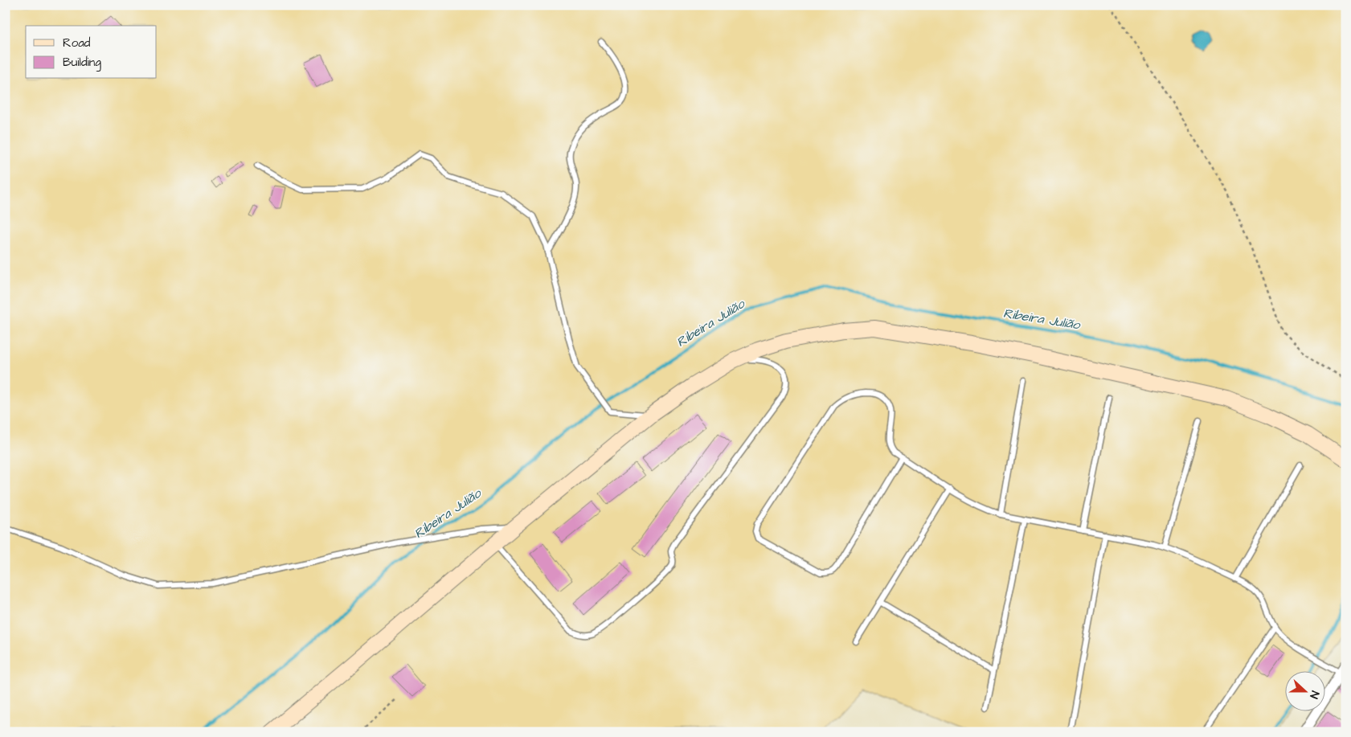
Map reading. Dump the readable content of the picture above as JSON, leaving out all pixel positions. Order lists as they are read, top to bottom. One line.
{"water":["Ribeira Julião"],"legend":["Road","Building"],"north":"right"}
